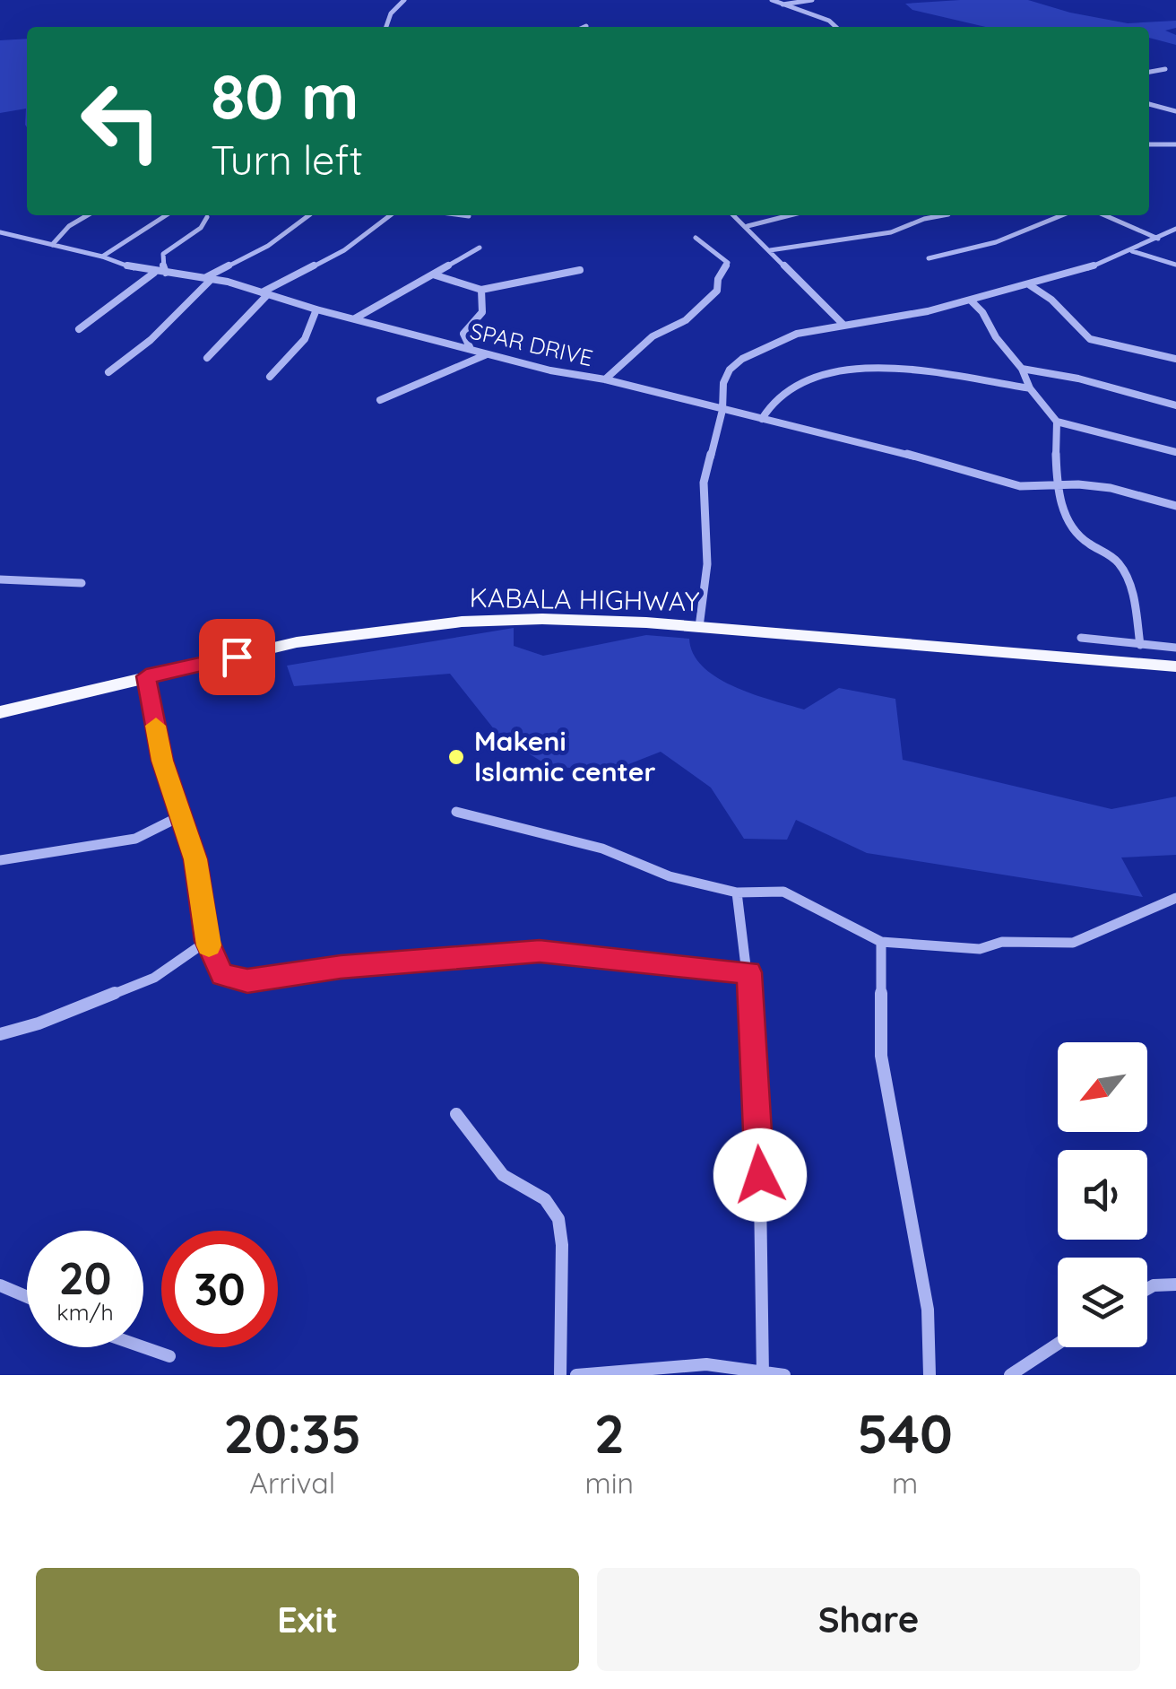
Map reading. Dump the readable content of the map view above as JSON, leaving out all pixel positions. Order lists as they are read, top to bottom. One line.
{"streets":{"main road":["KABALA HIGHWAY"],"street":["SPAR DRIVE"]},"places":["Makeni Islamic center"],"north":"bottom left","page":{"turn":["80 m","Turn left"],"speed":"20 km/h","limit":"30","eta":["20:35","Arrival","2","min","540","m"],"buttons":["Exit","Share"]}}
